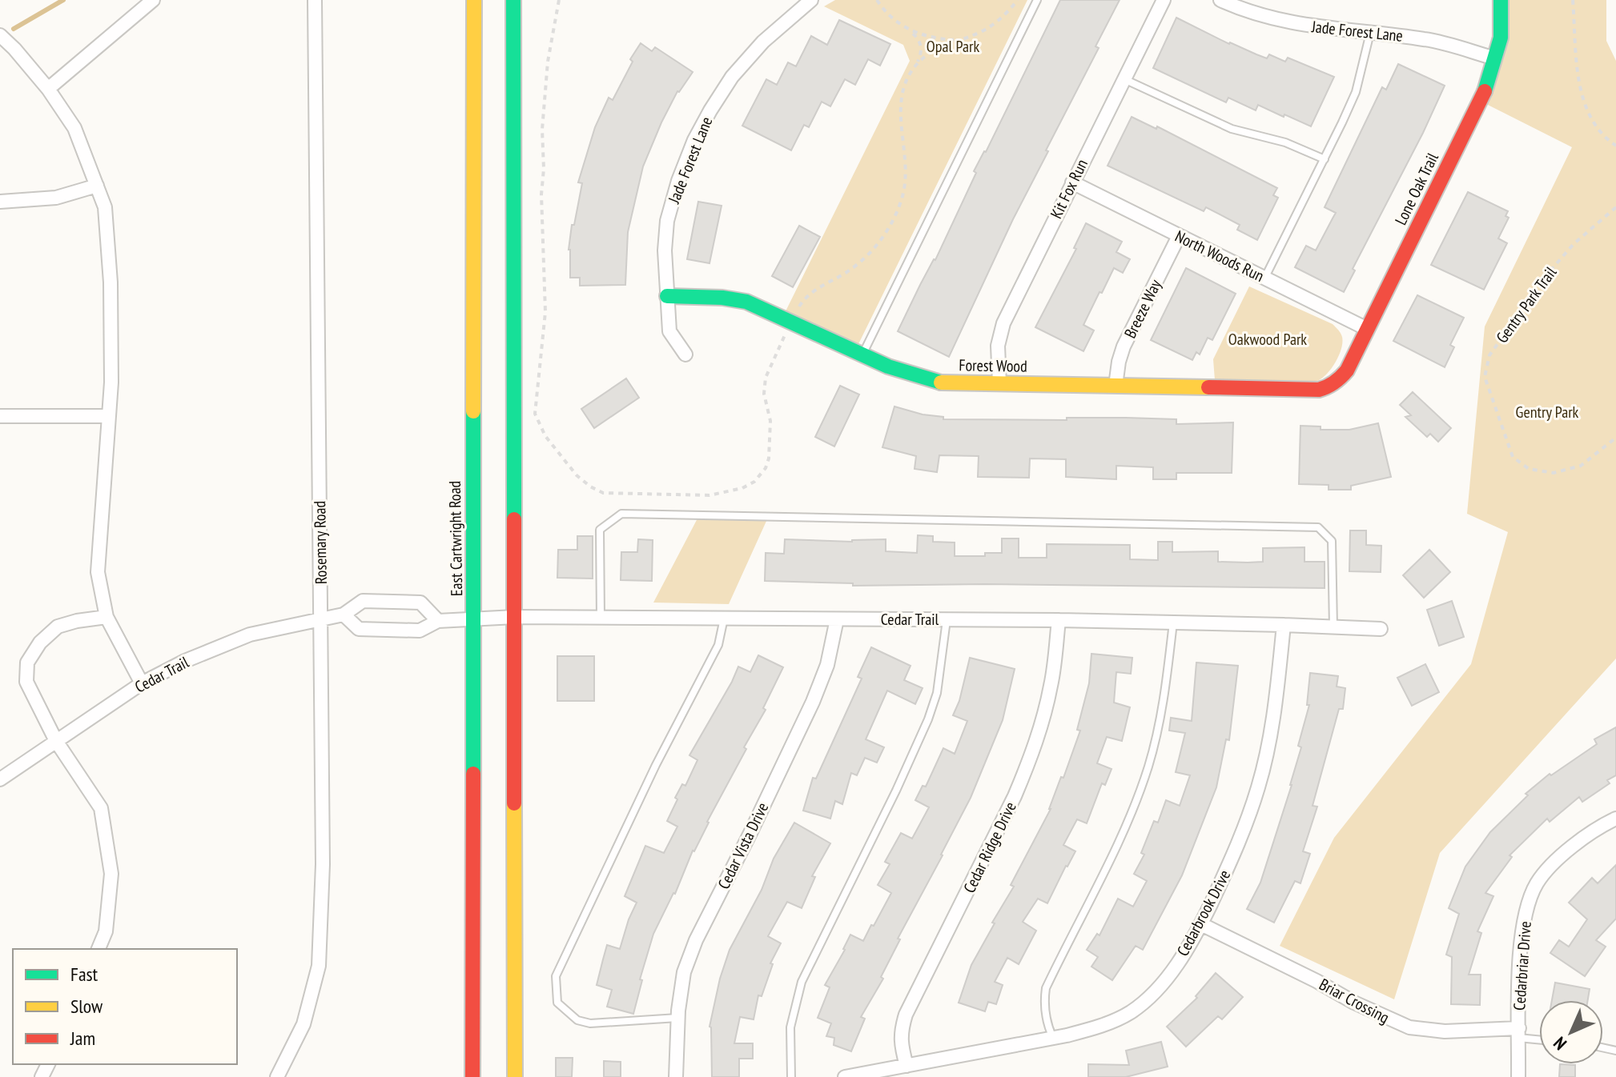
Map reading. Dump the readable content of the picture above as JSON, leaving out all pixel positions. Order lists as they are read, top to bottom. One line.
{"streets":{"main road":["Lone Oak Trail","Forest Wood","East Cartwright Road"],"street":["Jade Forest Lane","Kit Fox Run","North Woods Run","Breeze Way","Rosemary Road","Cedar Trail","Cedar Vista Drive","Cedar Ridge Drive","Cedarbrook Drive","Cedarbriar Drive","Briar Crossing"],"path":["Gentry Park Trail"]},"crossings":[["Jade Forest Lane","Lone Oak Trail"],["Jade Forest Lane","Forest Wood"],["Kit Fox Run","North Woods Run"],["Kit Fox Run","Forest Wood"],["Lone Oak Trail","North Woods Run"],["Lone Oak Trail","Forest Wood"],["North Woods Run","Breeze Way"],["Breeze Way","Forest Wood"],["East Cartwright Road","Cedar Trail"],["Rosemary Road","Cedar Trail"],["Cedar Trail","Cedar Vista Drive"],["Cedar Trail","Cedar Ridge Drive"],["Cedar Trail","Cedarbrook Drive"],["Cedar Ridge Drive","Cedarbrook Drive"],["Cedarbrook Drive","Briar Crossing"],["Cedarbriar Drive","Briar Crossing"]],"parks":["Opal Park","Oakwood Park","Gentry Park"],"legend":["Fast","Slow","Jam"],"north":"bottom left"}
